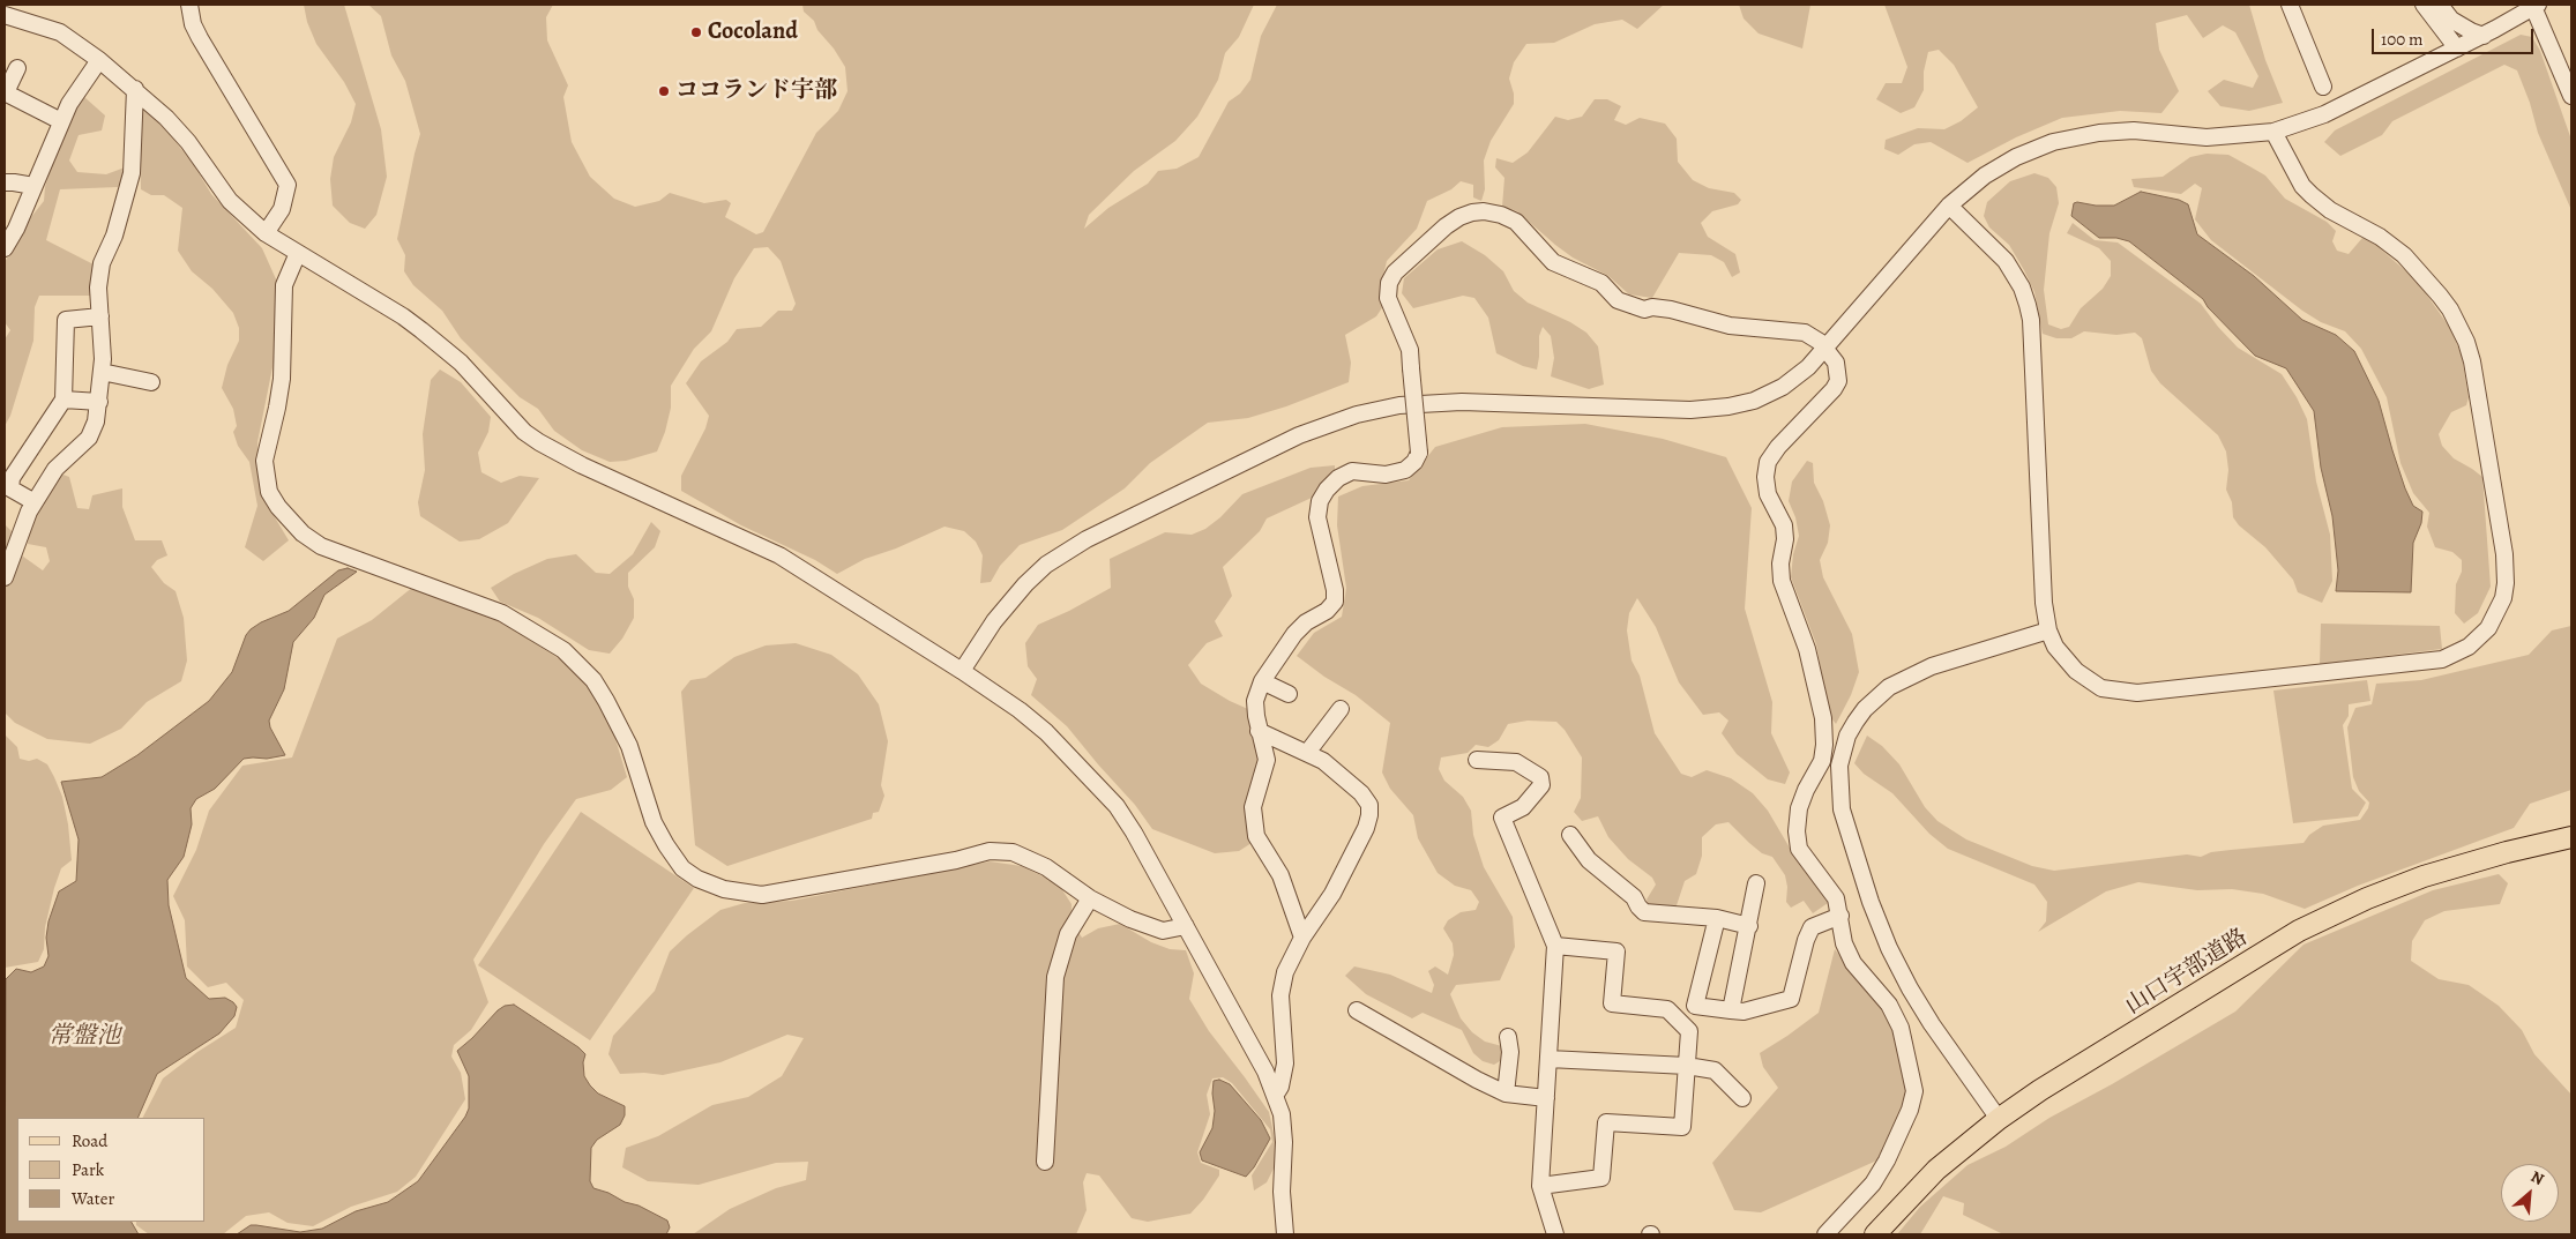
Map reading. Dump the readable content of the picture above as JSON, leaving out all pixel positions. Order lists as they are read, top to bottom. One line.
{"streets":{"main road":["山口宇部道路"]},"water":["常盤池"],"places":["Cocoland","ココランド宇部"],"legend":["Road","Park","Water"],"scale_bar":"100 m","north":"top right"}
